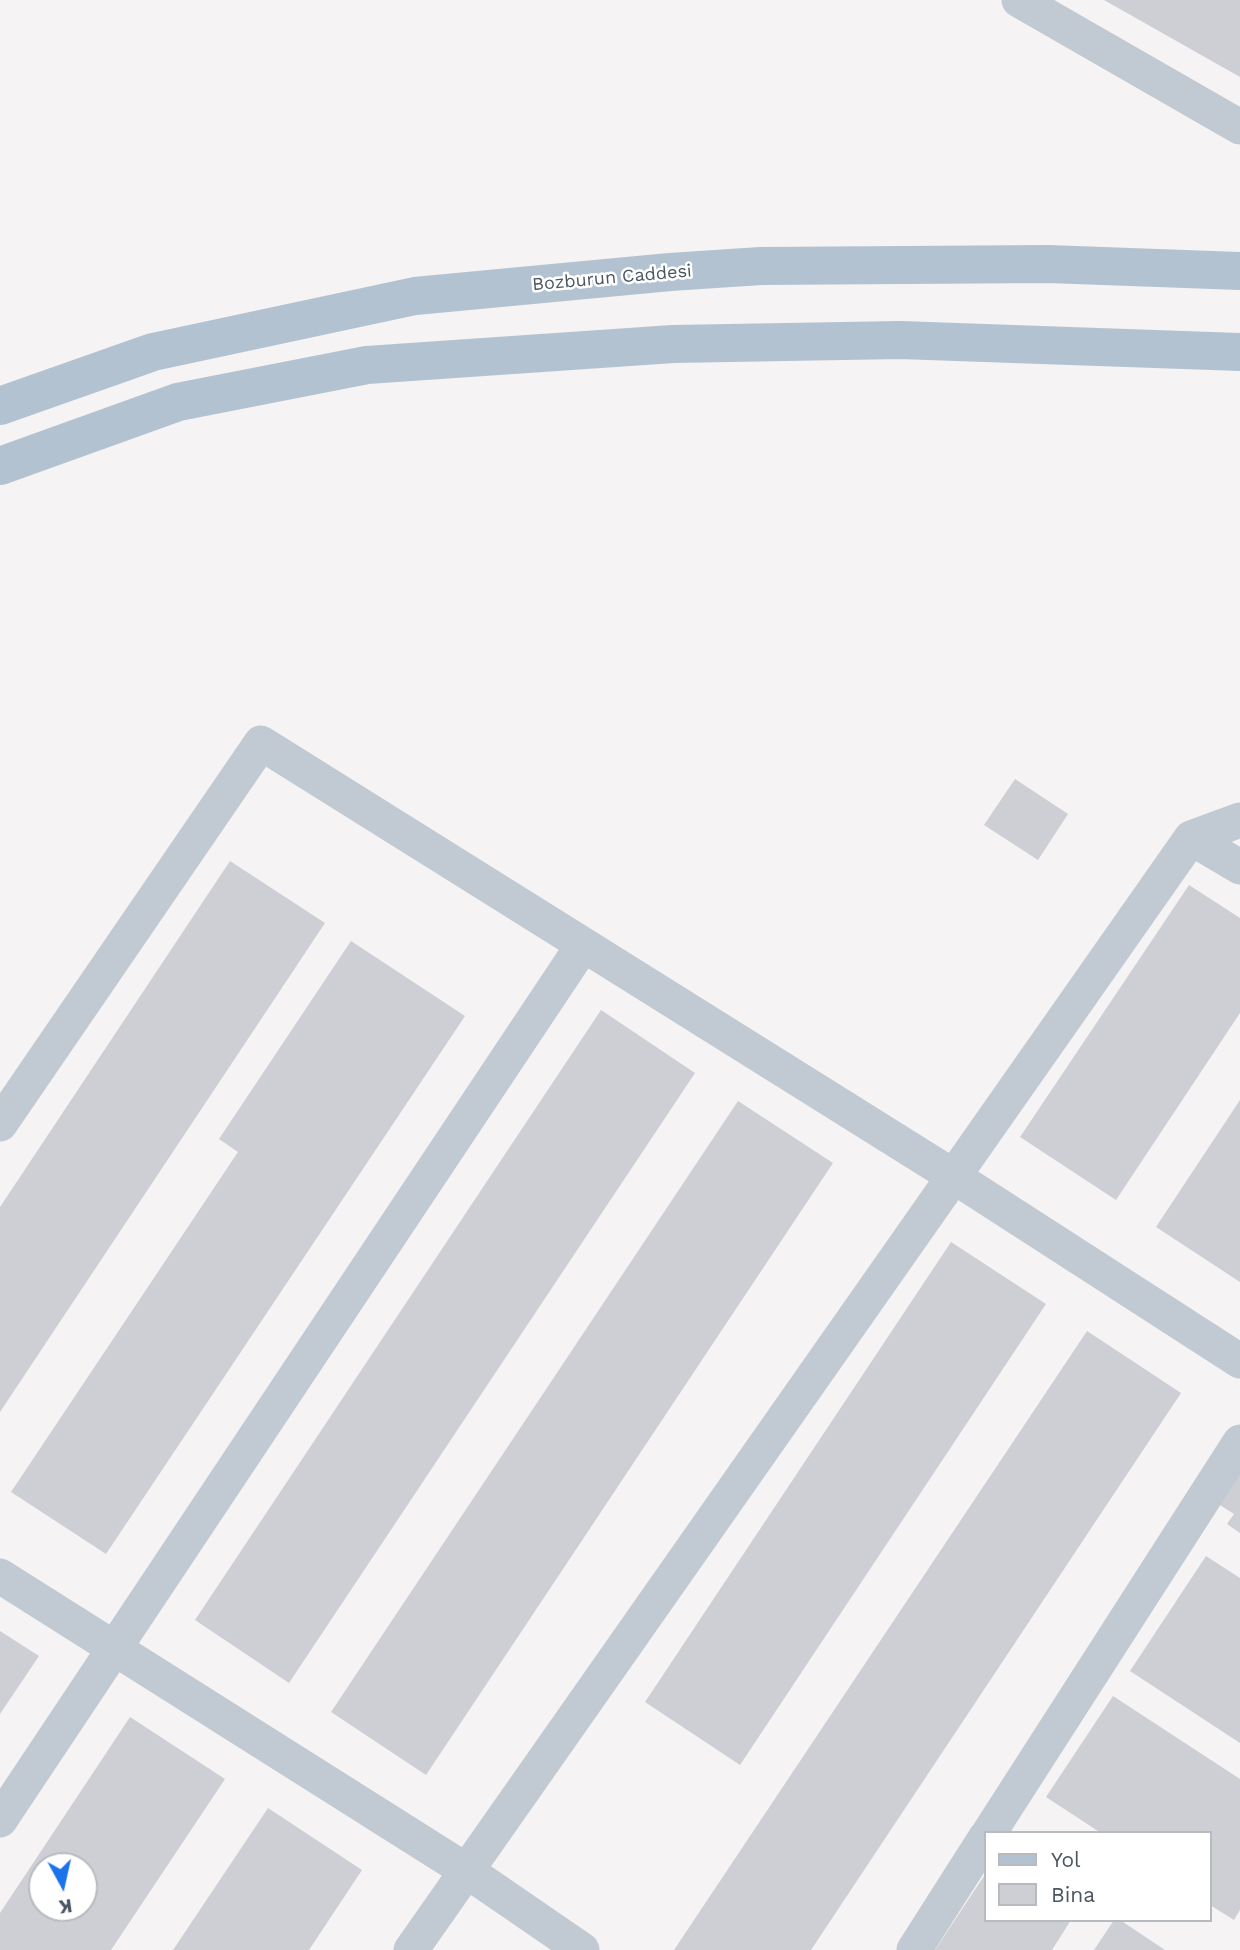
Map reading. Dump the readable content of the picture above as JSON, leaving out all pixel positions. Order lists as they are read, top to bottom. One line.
{"streets":{"main road":["Bozburun Caddesi"]},"legend":["Yol","Bina"],"north":"bottom"}
